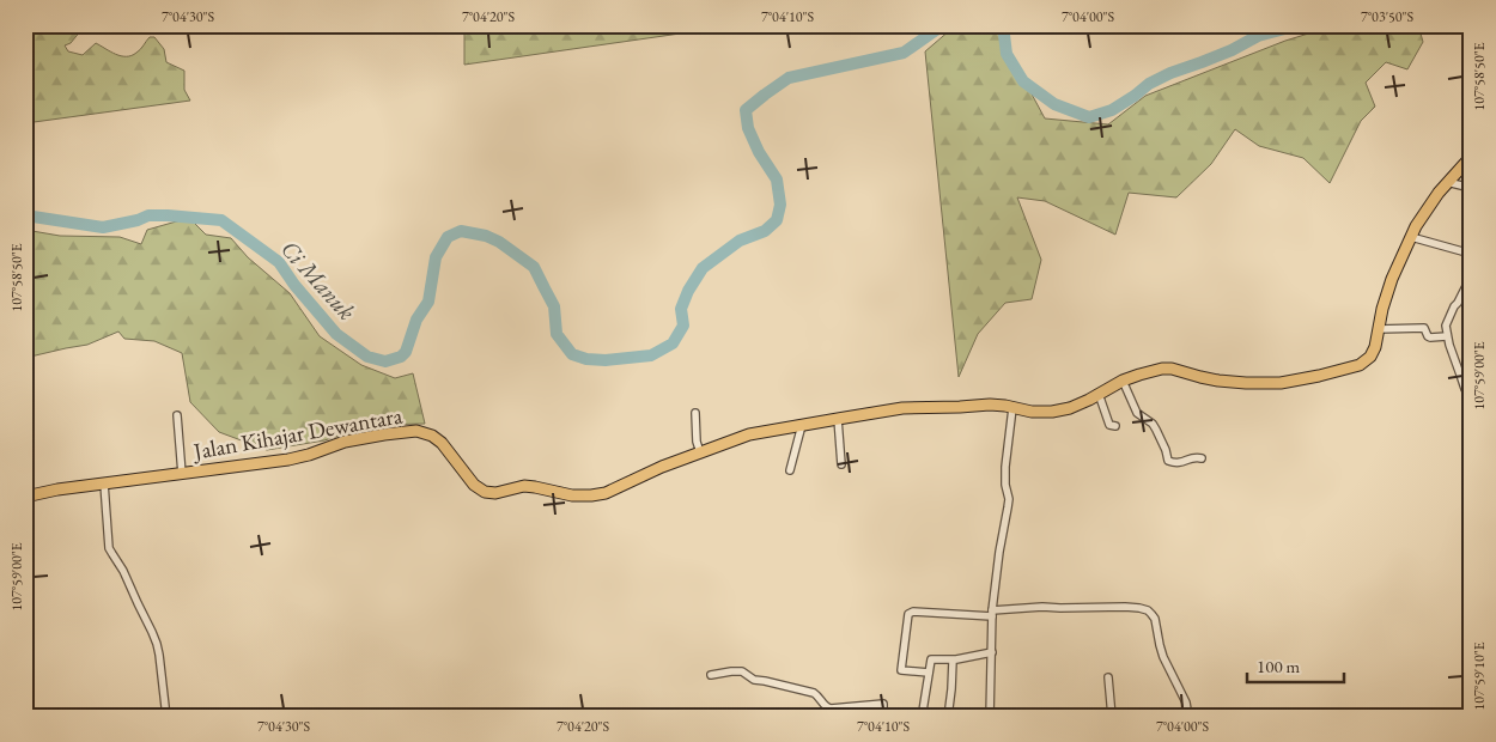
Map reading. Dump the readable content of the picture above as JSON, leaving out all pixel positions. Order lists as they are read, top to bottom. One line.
{"streets":{"main road":["Jalan Kihajar Dewantara"]},"water":["Ci Manuk"],"scale_bar":"100 m","coordinates":["7°04'30\"S","7°04'20\"S","7°04'10\"S","7°04'00\"S","7°03'50\"S","107°58'50\"E","107°59'00\"E","107°59'10\"E"]}
